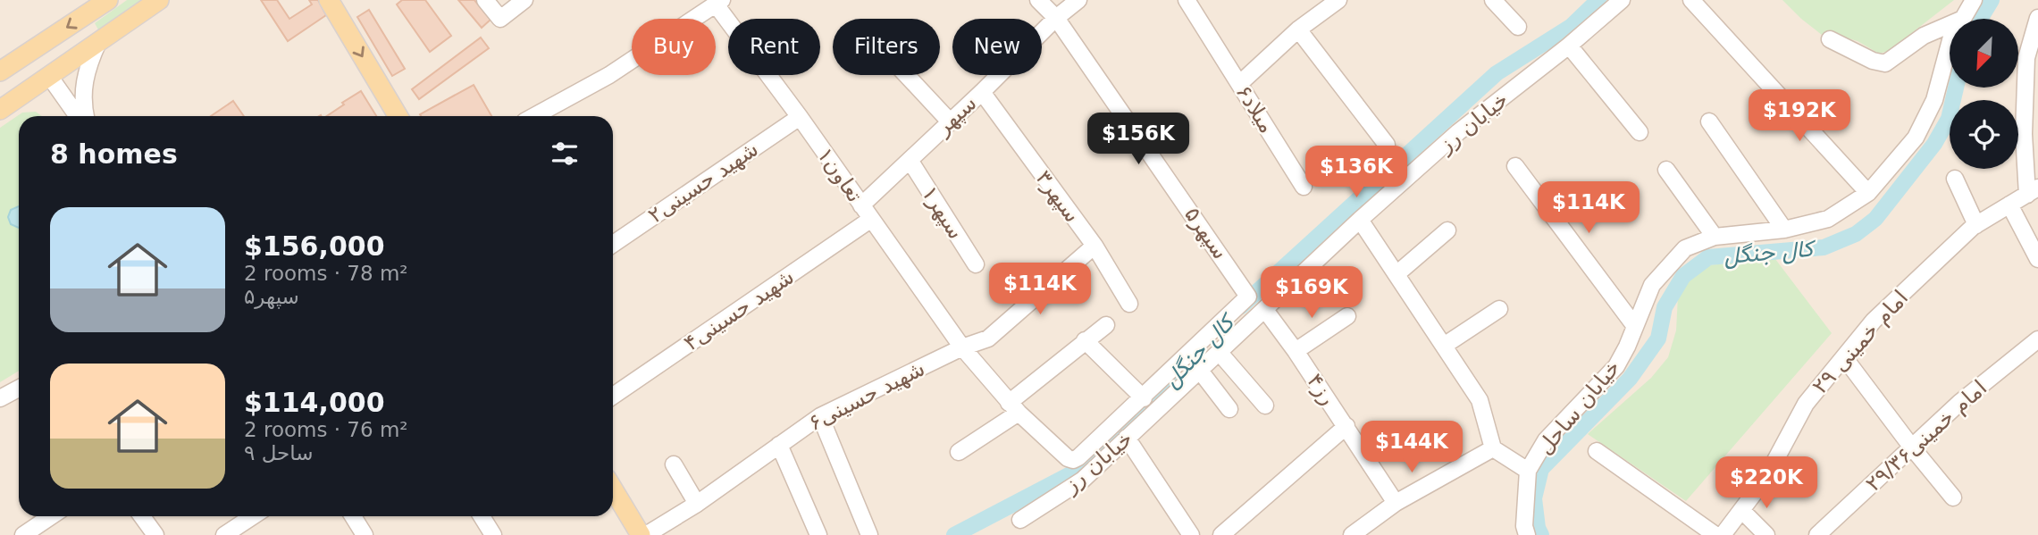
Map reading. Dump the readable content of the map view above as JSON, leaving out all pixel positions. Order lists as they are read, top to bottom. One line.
{"streets":{"street":["میلاد۶","سپهر","خیابان رز","تعاون۱","شهید حسینی۲","سپهر۳","سپهر۱","سپهر۵","شهید حسینی۴","امام خمینی ۲۹","رز۴","شهید حسینی۶","خیابان ساحل","امام خمینی۲۹/۳۶"]},"crossings":[["سپهر","تعاون۱"],["سپهر","سپهر۳"],["سپهر","سپهر۱"],["سپهر","سپهر۵"],["خیابان رز","رز۴"],["تعاون۱","شهید حسینی۲"],["تعاون۱","شهید حسینی۴"],["تعاون۱","شهید حسینی۶"],["سپهر۳","شهید حسینی۶"]],"water":["کال جنگل"],"north":"bottom left","page":{"chip":["Buy","Rent","Filters","New"],"price":["$192K","$156K","$136K","$114K","$114K","$169K","$144K","$220K"],"heading":"8 homes","list":[{"name":"$156,000","note":"2 rooms · 78 m² · سپهر۵"},{"name":"$114,000","note":"2 rooms · 76 m² · ساحل ۹"}]}}
